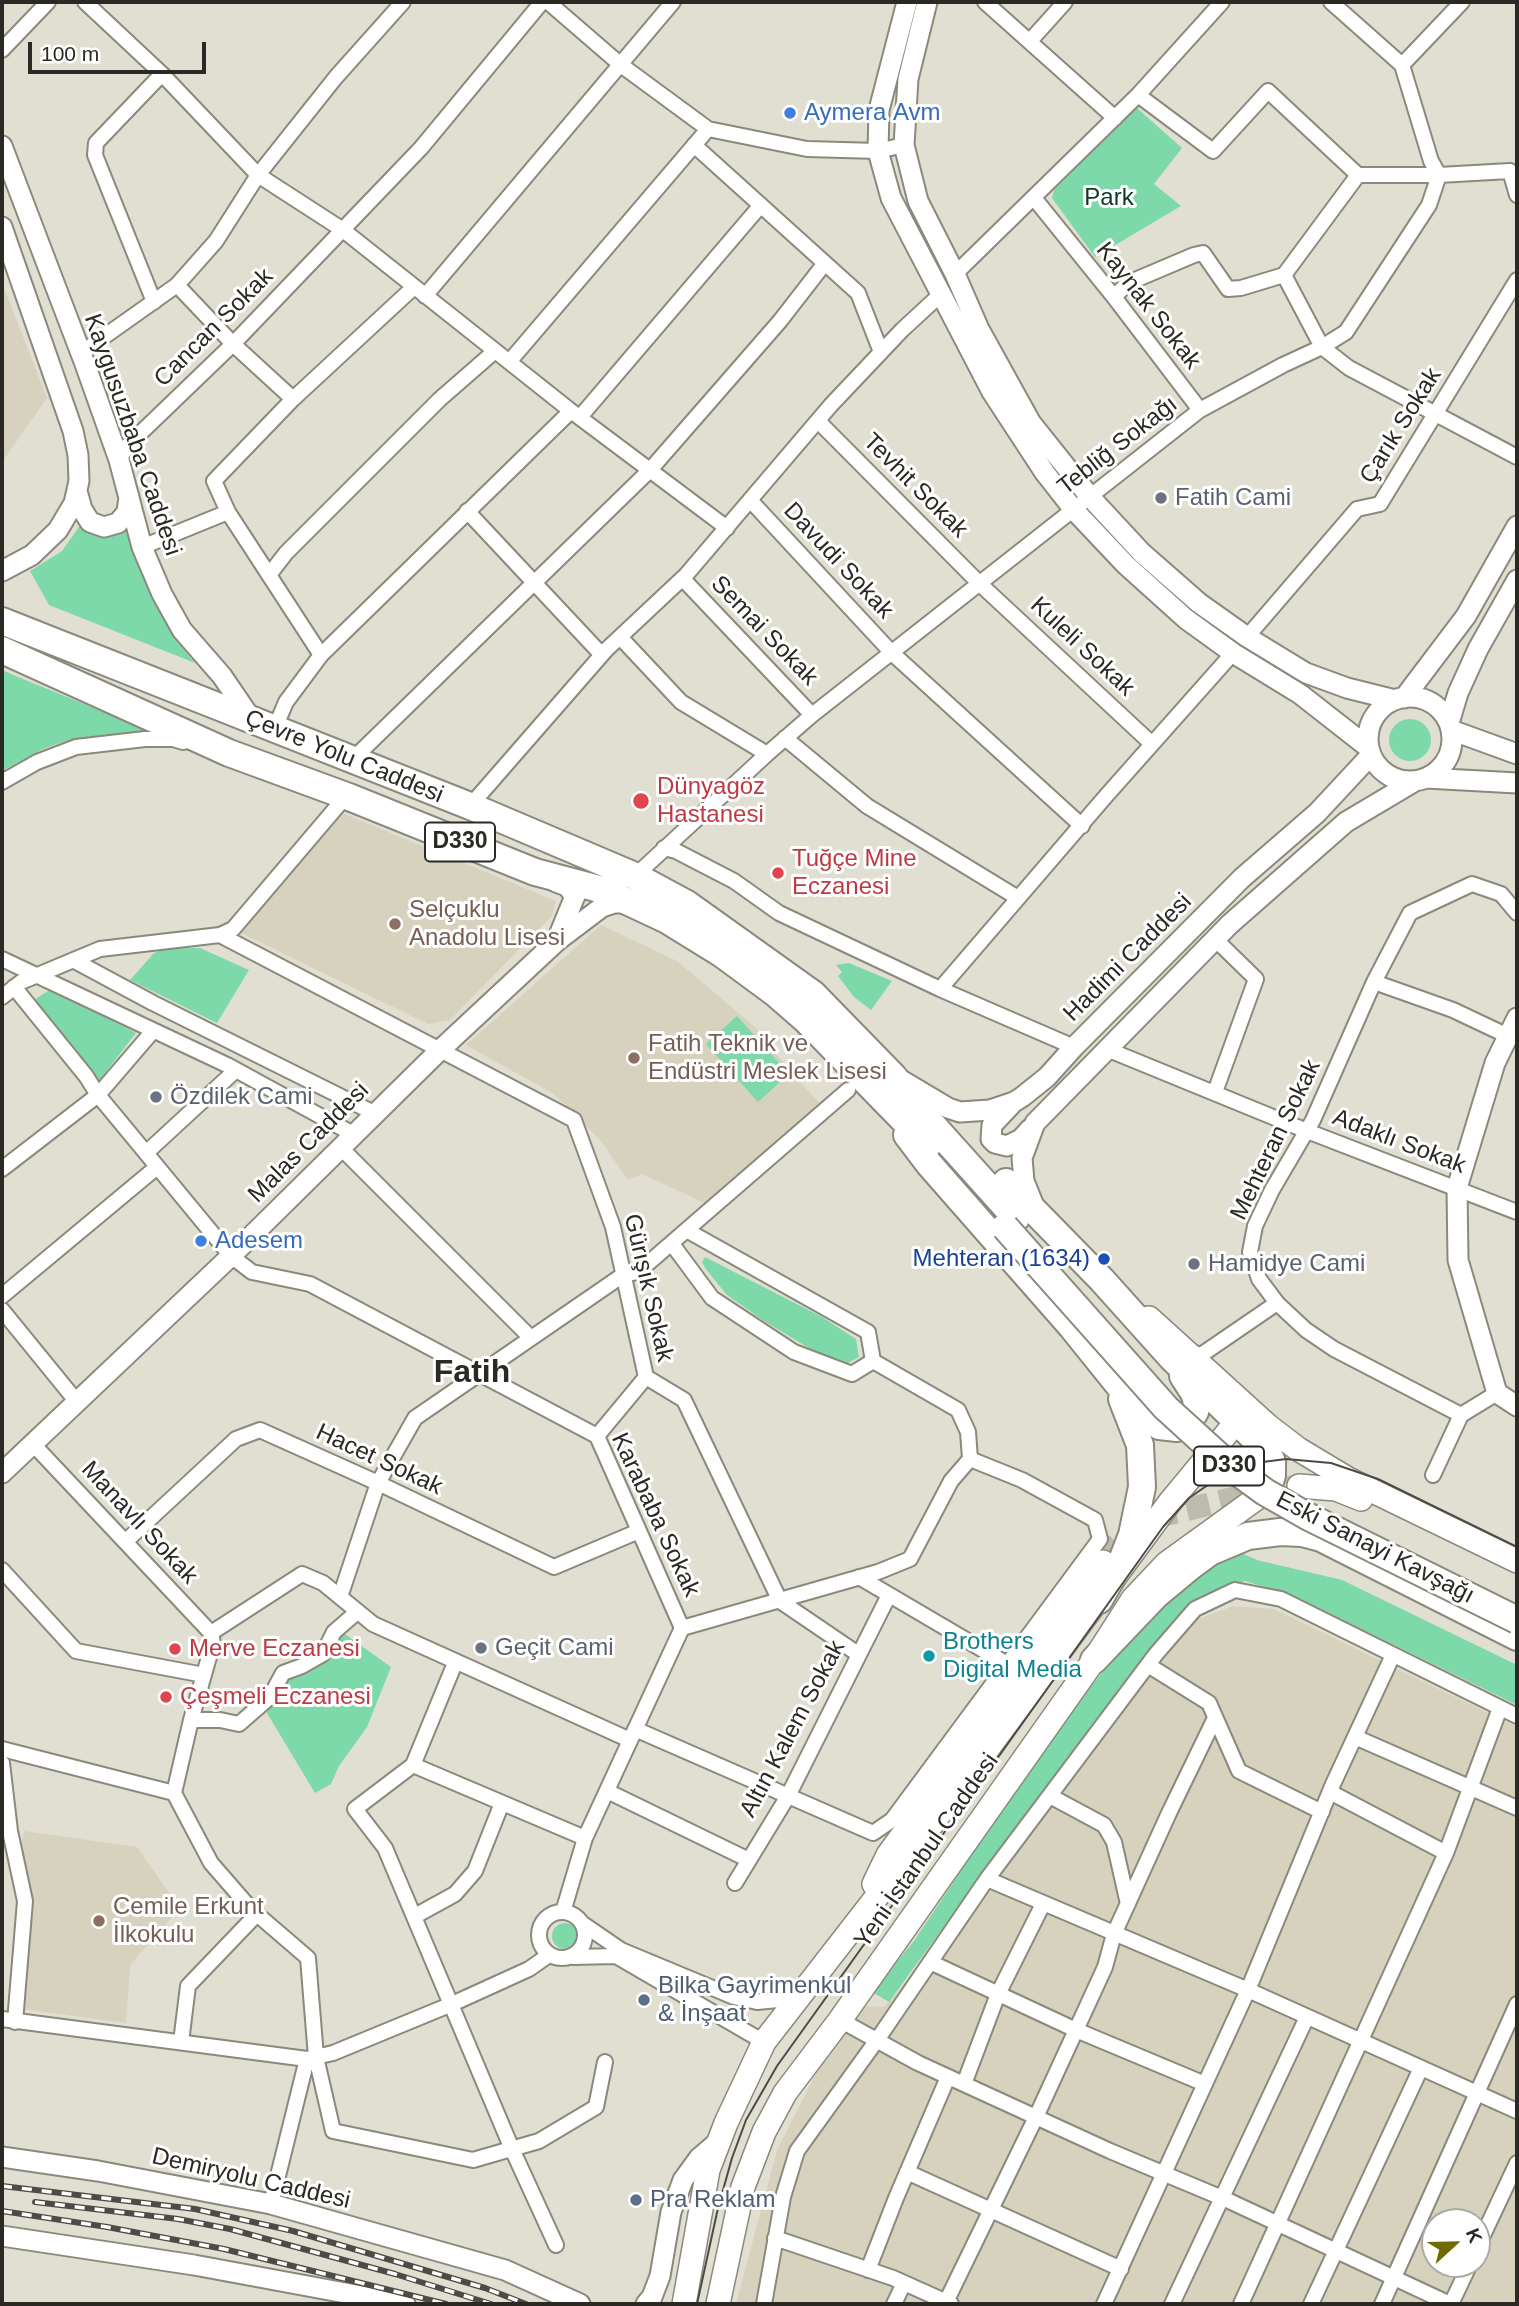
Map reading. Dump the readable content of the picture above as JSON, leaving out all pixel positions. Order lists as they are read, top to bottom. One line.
{"streets":{"highway":["Çevre Yolu Caddesi","D330","Eski Sanayi Kavşağı"],"main road":["Kaygusuzbaba Caddesi","Hadimi Caddesi","Malas Caddesi","Yeni İstanbul Caddesi","Demiryolu Caddesi"],"street":["Kaynak Sokak","Cancan Sokak","Çarık Sokak","Tebliğ Sokağı","Tevhit Sokak","Davudi Sokak","Semai Sokak","Kuleli Sokak","Mehteran Sokak","Adaklı Sokak","Gürışık Sokak","Hacet Sokak","Karababa Sokak","Manavlı Sokak","Altın Kalem Sokak"]},"crossings":[["Kaynak Sokak","Tebliğ Sokağı"],["Cancan Sokak","Kaygusuzbaba Caddesi"],["Kaygusuzbaba Caddesi","Çevre Yolu Caddesi"],["Tebliğ Sokağı","Tevhit Sokak"],["Tebliğ Sokağı","Davudi Sokak"],["Tebliğ Sokağı","Semai Sokak"],["Tebliğ Sokağı","Kuleli Sokak"],["Tebliğ Sokağı","Çevre Yolu Caddesi"],["Tevhit Sokak","Kuleli Sokak"],["Çevre Yolu Caddesi","Hadimi Caddesi"],["Çevre Yolu Caddesi","Malas Caddesi"],["Çevre Yolu Caddesi","Eski Sanayi Kavşağı"],["Hadimi Caddesi","Adaklı Sokak"],["Hadimi Caddesi","Eski Sanayi Kavşağı"],["Mehteran Sokak","Adaklı Sokak"],["Malas Caddesi","Gürışık Sokak"],["Malas Caddesi","Karababa Sokak"],["Malas Caddesi","Manavlı Sokak"],["Hacet Sokak","Karababa Sokak"],["Hacet Sokak","Manavlı Sokak"]],"districts":["Fatih"],"parks":["Park"],"places":["Aymera Avm","Fatih Cami","Dünyagöz Hastanesi","Tuğçe Mine Eczanesi","Selçuklu Anadolu Lisesi","Fatih Teknik ve Endüstri Meslek Lisesi","Özdilek Cami","Adesem","Mehteran (1634)","Hamidye Cami","Geçit Cami","Merve Eczanesi","Brothers Digital Media","Çeşmeli Eczanesi","Cemile Erkunt İlkokulu","Bilka Gayrimenkul & İnşaat","Pra Reklam"],"scale_bar":"100 m","north":"right"}
